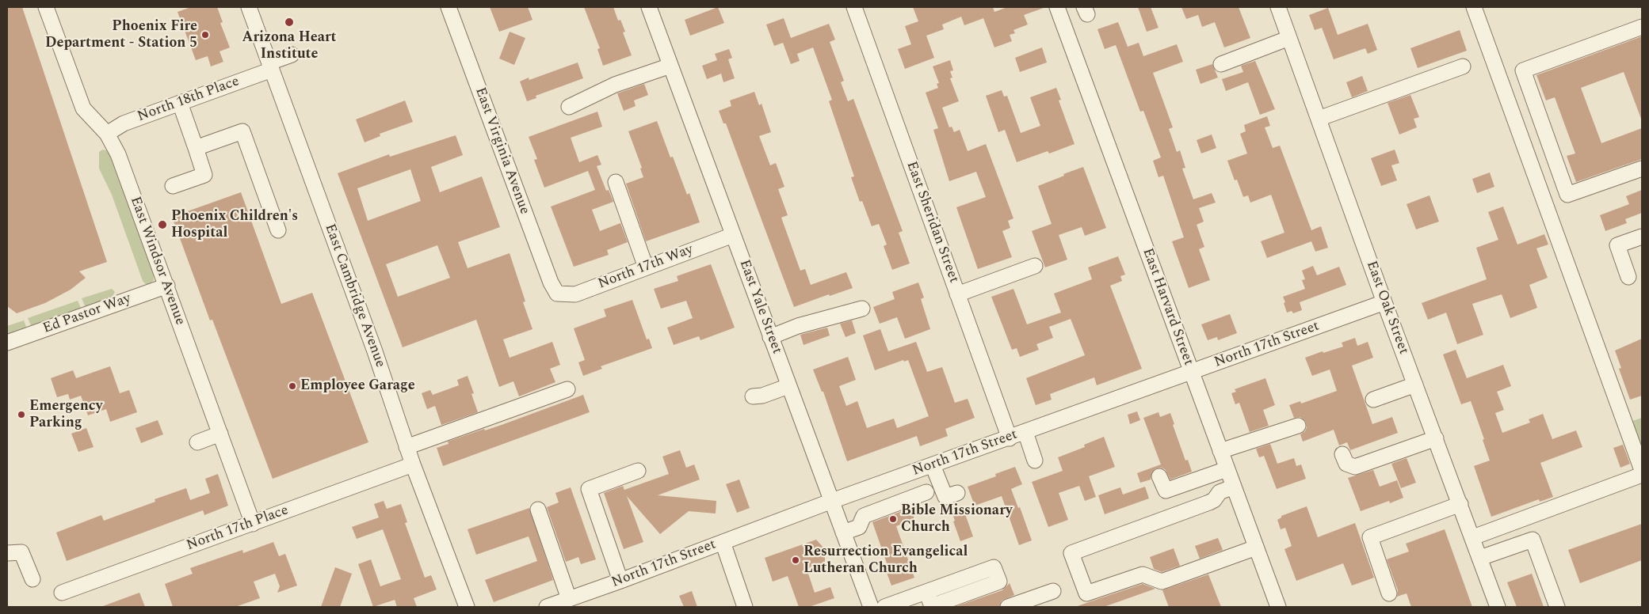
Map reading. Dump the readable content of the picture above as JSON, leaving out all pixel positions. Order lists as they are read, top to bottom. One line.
{"streets":{"street":["North 18th Place","East Virginia Avenue","East Sheridan Street","East Windsor Avenue","North 17th Way","East Cambridge Avenue","East Yale Street","East Harvard Street","East Oak Street","Ed Pastor Way","North 17th Street","North 17th Place"]},"crossings":[["North 18th Place","East Windsor Avenue"],["North 18th Place","East Cambridge Avenue"],["East Virginia Avenue","North 17th Way"],["East Sheridan Street","North 17th Street"],["East Windsor Avenue","Ed Pastor Way"],["East Windsor Avenue","North 17th Place"],["North 17th Way","East Yale Street"],["East Cambridge Avenue","North 17th Place"],["East Yale Street","North 17th Street"],["East Harvard Street","North 17th Street"],["East Oak Street","North 17th Street"]],"places":["Arizona Heart Institute","Phoenix Fire Department - Station 5","Phoenix Children's Hospital","Employee Garage","Emergency Parking","Bible Missionary Church","Resurrection Evangelical Lutheran Church"]}
